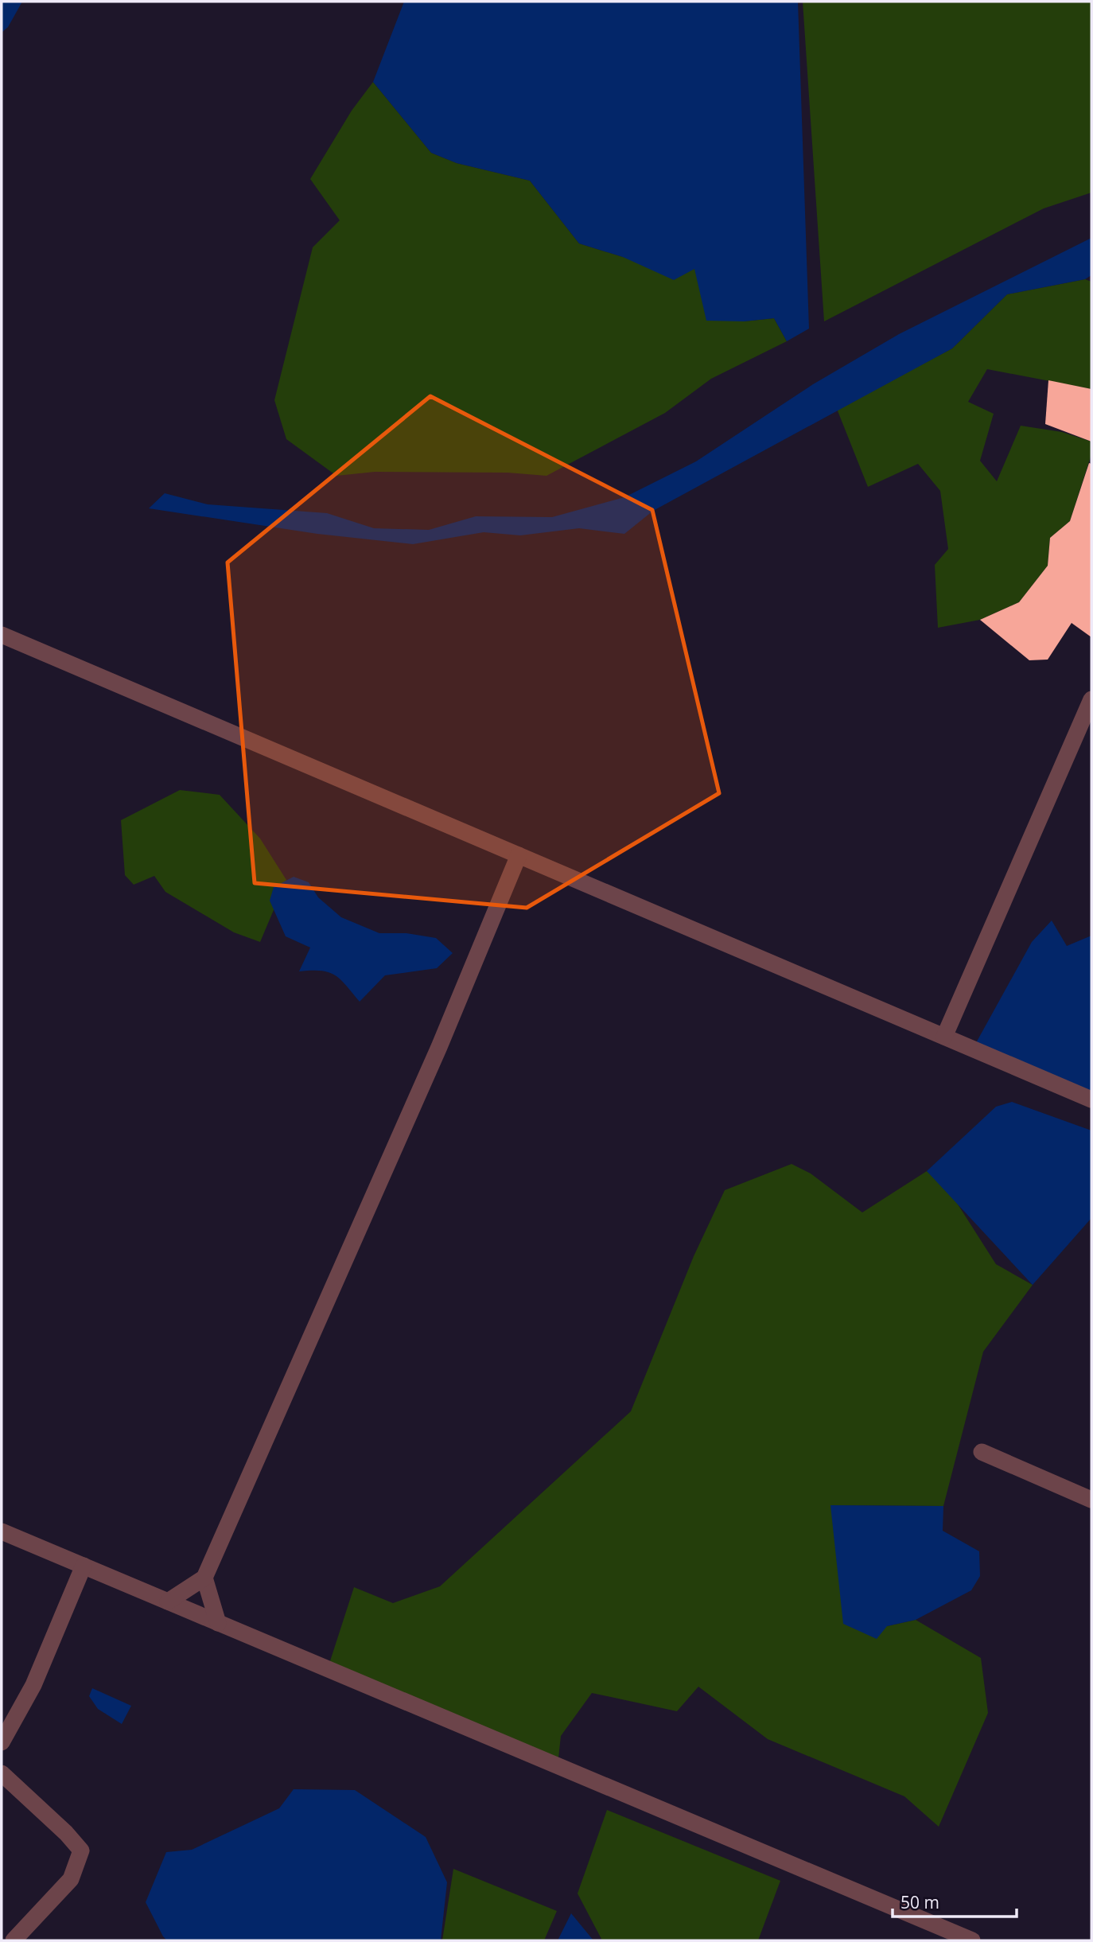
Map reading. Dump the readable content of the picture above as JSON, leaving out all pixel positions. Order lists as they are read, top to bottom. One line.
{"scale_bar":"50 m"}
